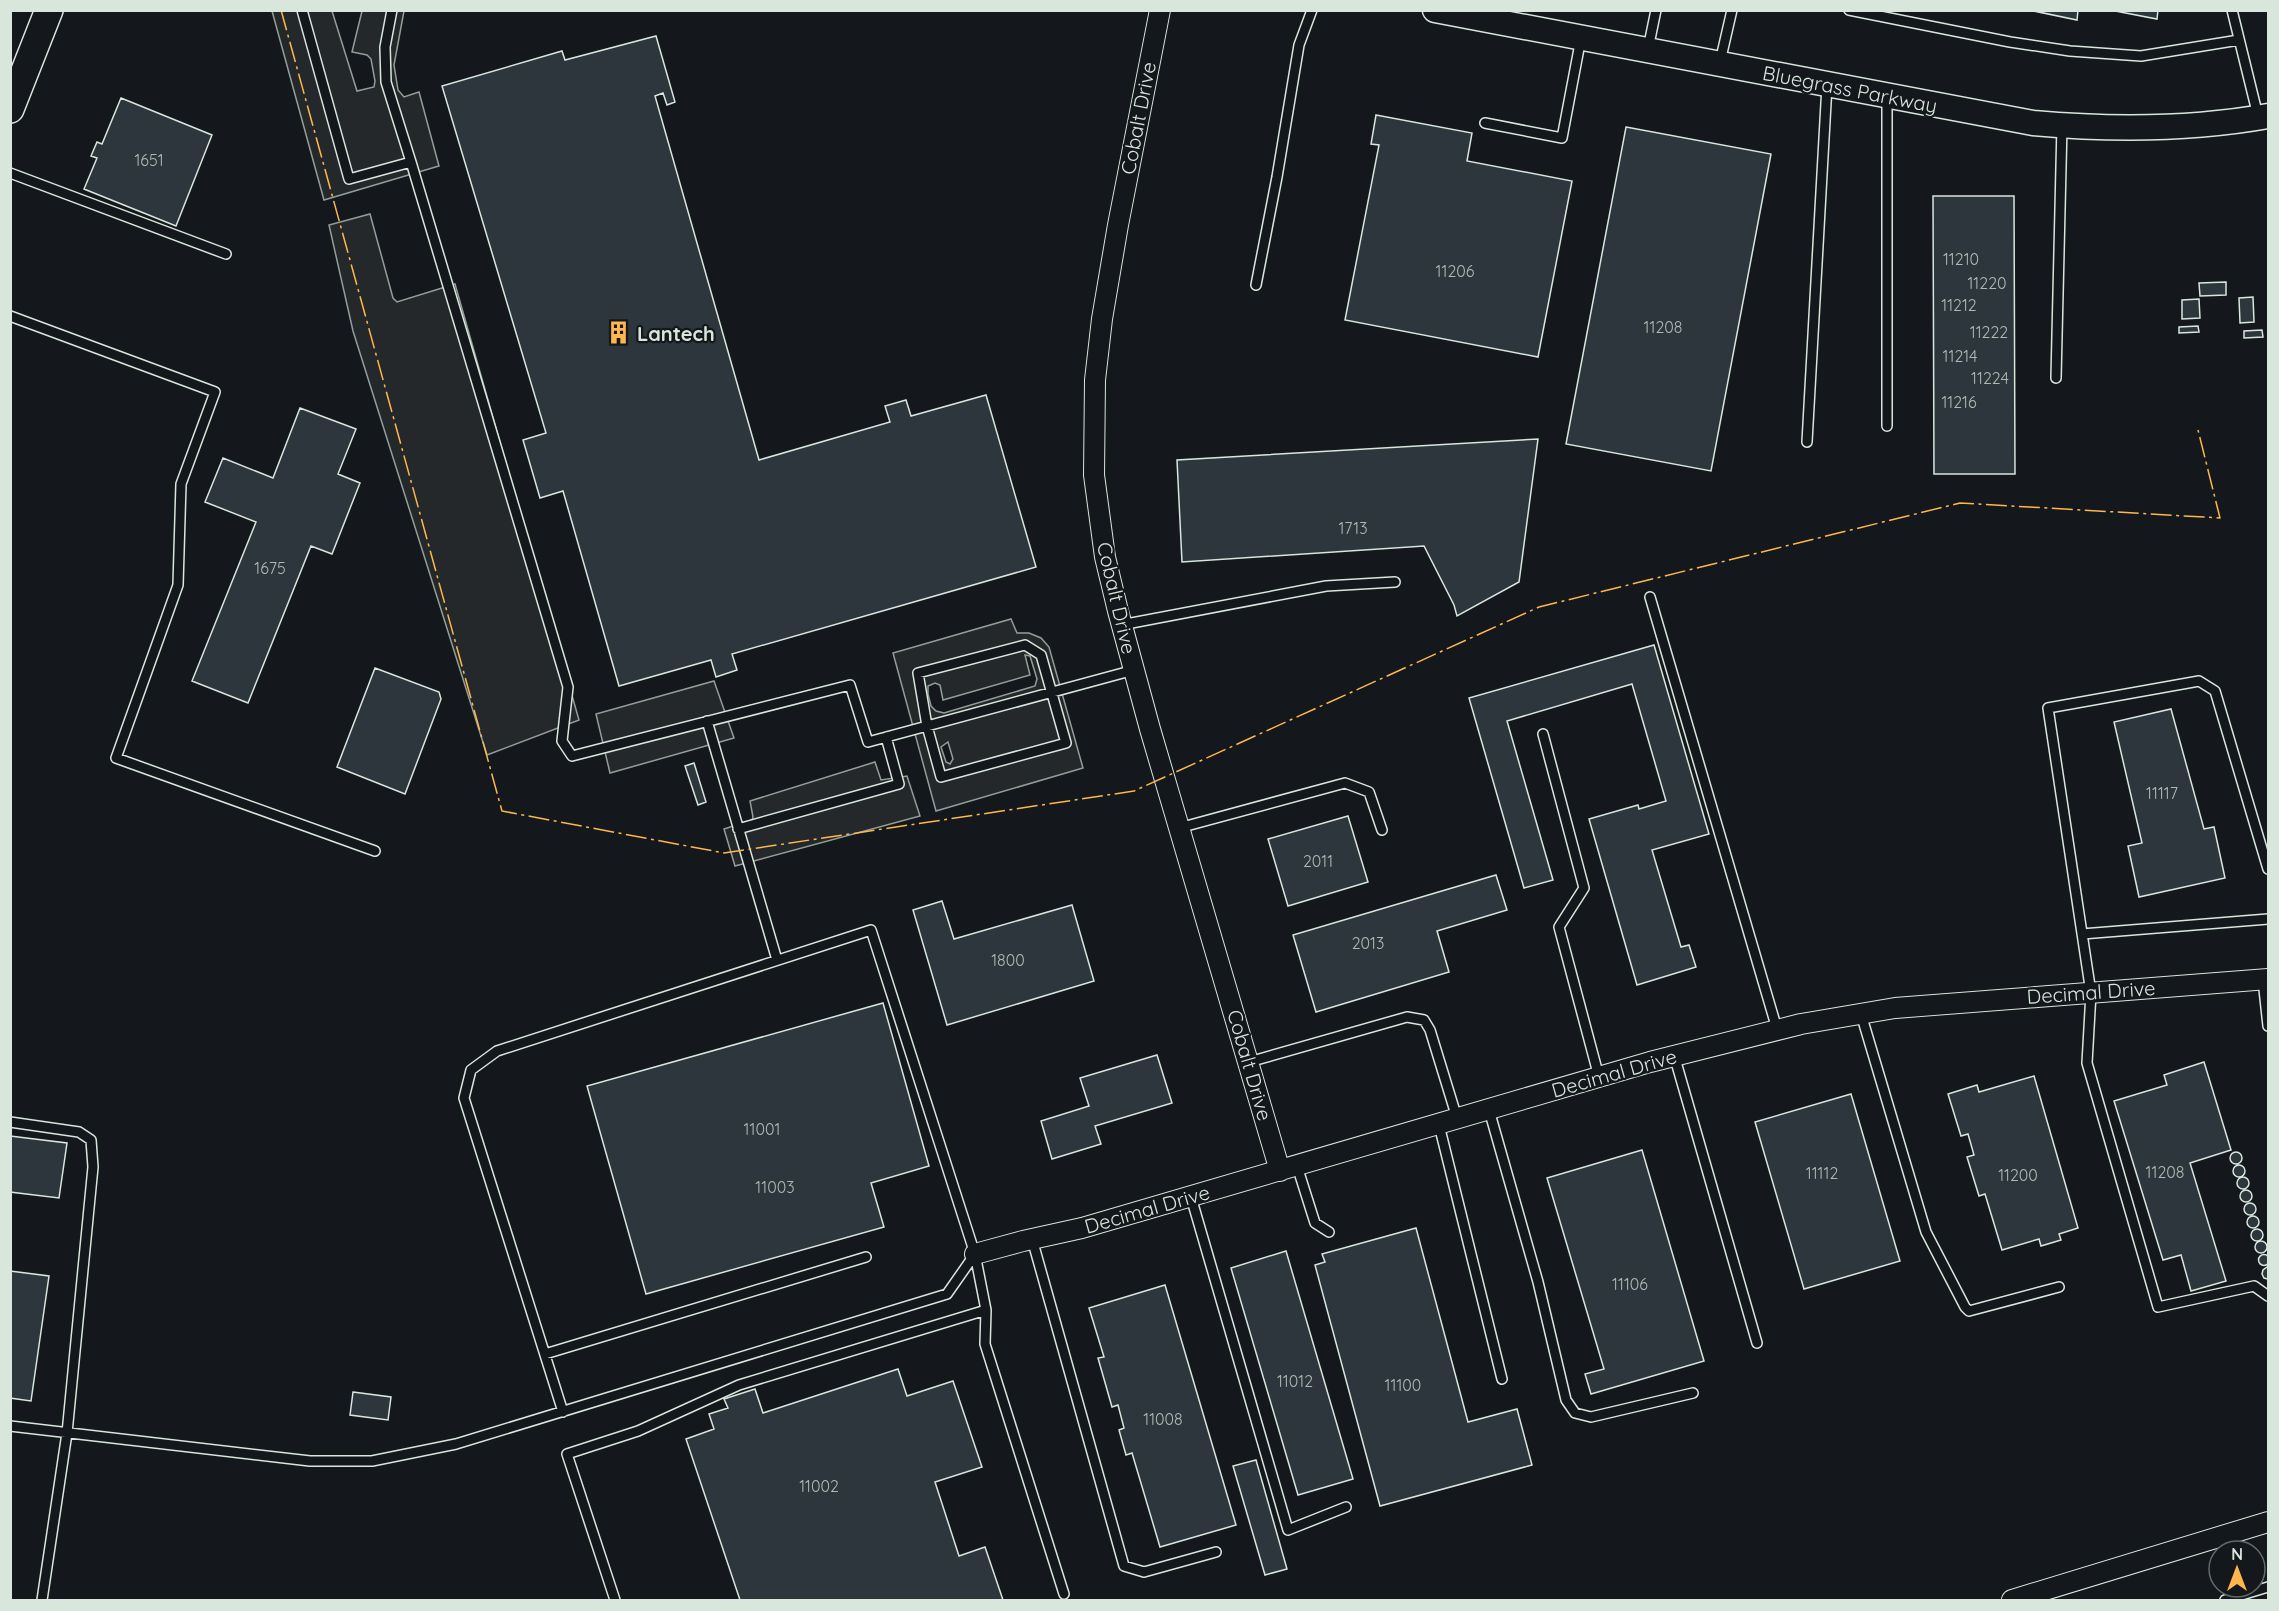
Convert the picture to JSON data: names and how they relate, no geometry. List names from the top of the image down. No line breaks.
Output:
{"streets":{"street":["Bluegrass Parkway","Cobalt Drive","Decimal Drive"]},"crossings":[["Cobalt Drive","Decimal Drive"]],"places":{"building":["Lantech"]},"house_numbers":["1651","11210","11206","11220","11212","11208","11222","11214","11224","11216","1713","1675","11117","2011","2013","1800","11001","11208","11112","11200","11003","11106","11012","11100","11008","11002"],"north":"top"}
